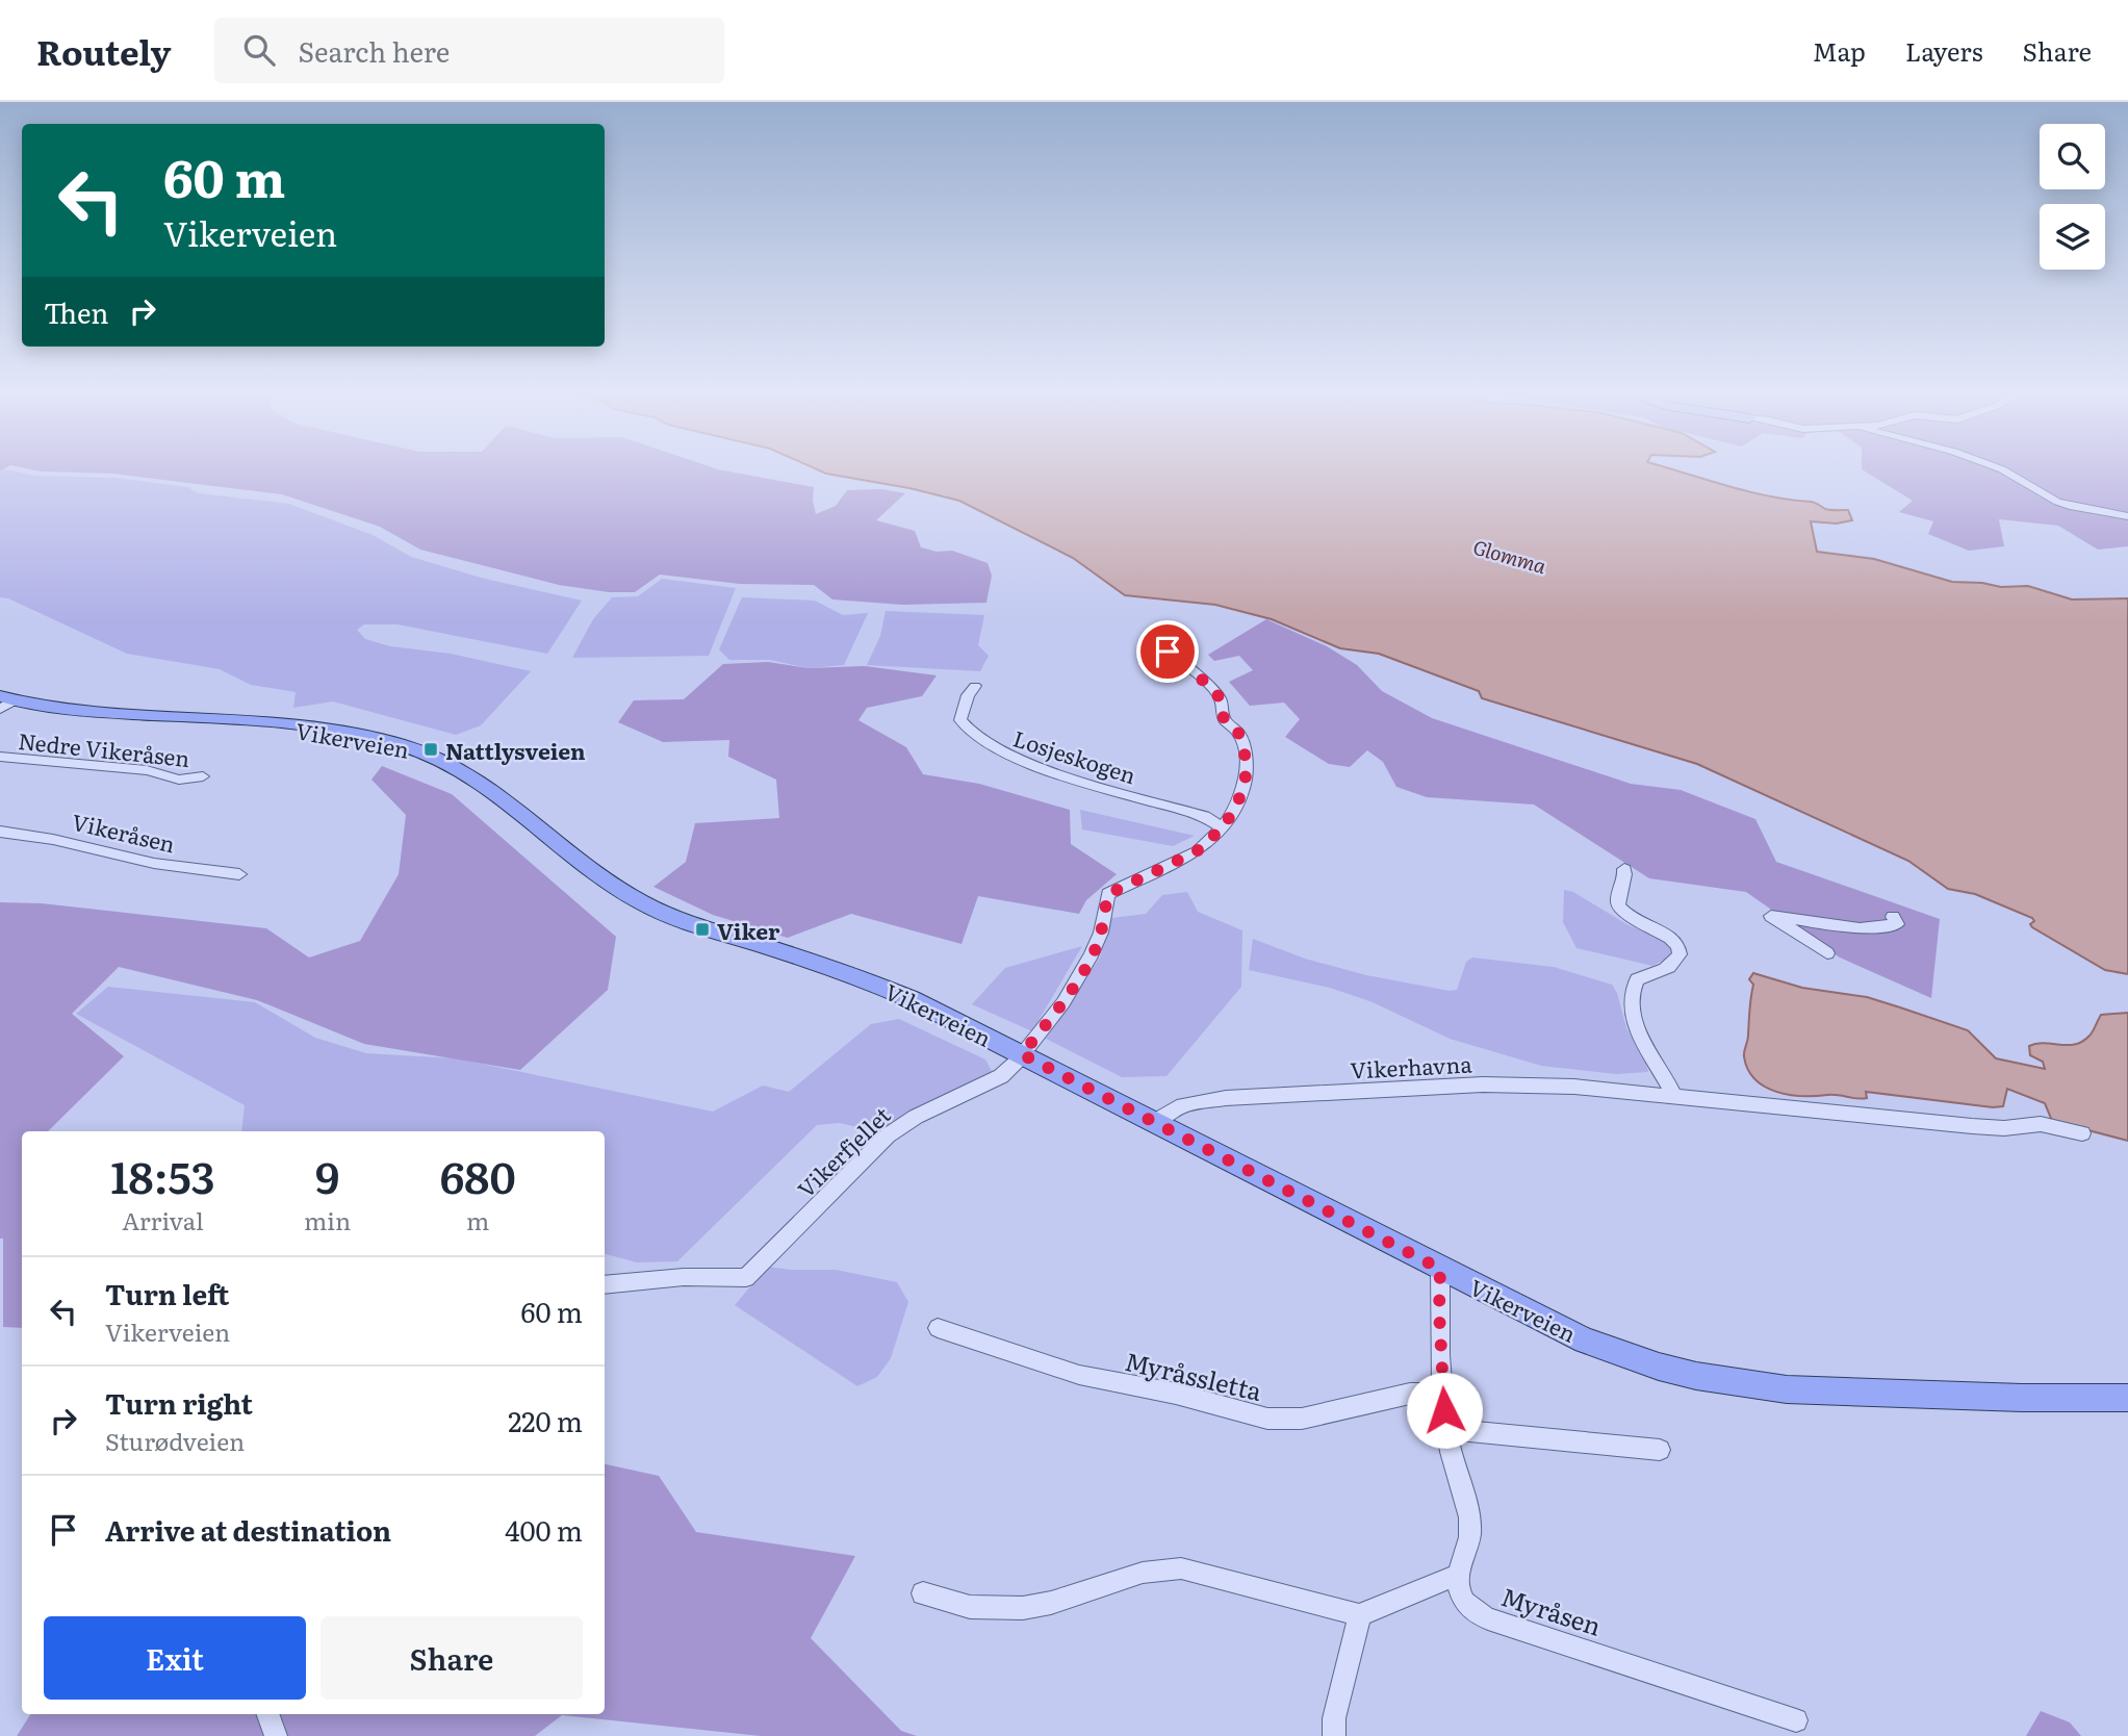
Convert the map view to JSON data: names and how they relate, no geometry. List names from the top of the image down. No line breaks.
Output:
{"streets":{"main road":["Vikerveien"],"street":["Nedre Vikeråsen","Losjeskogen","Vikeråsen","Vikerhavna","Vikerfjellet","Myråssletta","Myråsen"]},"crossings":[["Vikerveien","Vikerhavna"],["Vikerveien","Vikerfjellet"],["Losjeskogen","Vikerfjellet"]],"water":["Glomma"],"places":{"transit":["Nattlysveien","Viker"]},"page":{"header":"Routely","search":"Search here","nav":["Map","Layers","Share"],"turn":["60 m","Vikerveien"],"then":"Then","eta":["18:53","Arrival","9","min","680","m"],"list":[{"name":"Turn left","note":"Vikerveien","value":"60 m"},{"name":"Turn right","note":"Sturødveien","value":"220 m"},{"name":"Arrive at destination","value":"400 m"}],"buttons":["Exit","Share"]}}
